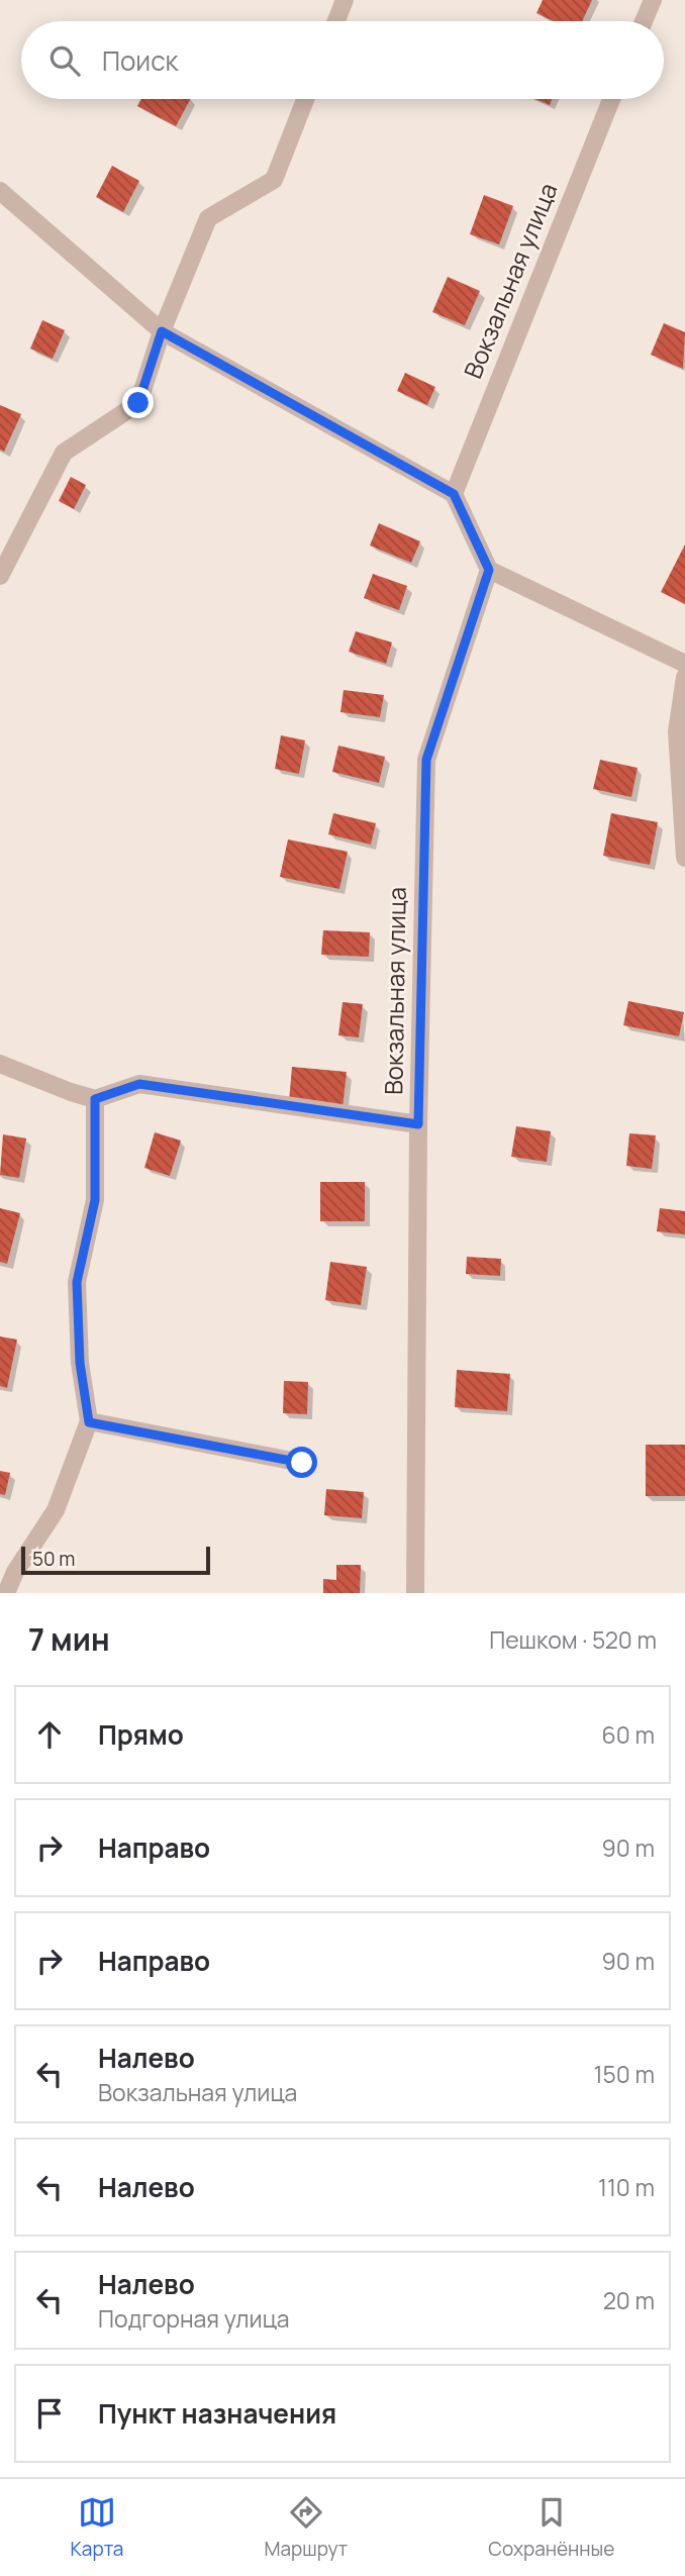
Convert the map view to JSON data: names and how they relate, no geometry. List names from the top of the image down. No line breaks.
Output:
{"streets":{"street":["Вокзальная улица"]},"scale_bar":"50 m","page":{"search":"Поиск","scale":"50 m","heading":["7 мин","Пешком · 520 m"],"list":[["Прямо","60 m"],["Направо","90 m"],["Направо","90 m"],["Налево","Вокзальная улица","150 m"],["Налево","110 m"],["Налево","Подгорная улица","20 m"],"Пункт назначения"],"nav":["Карта","Маршрут","Сохранённые"]}}
